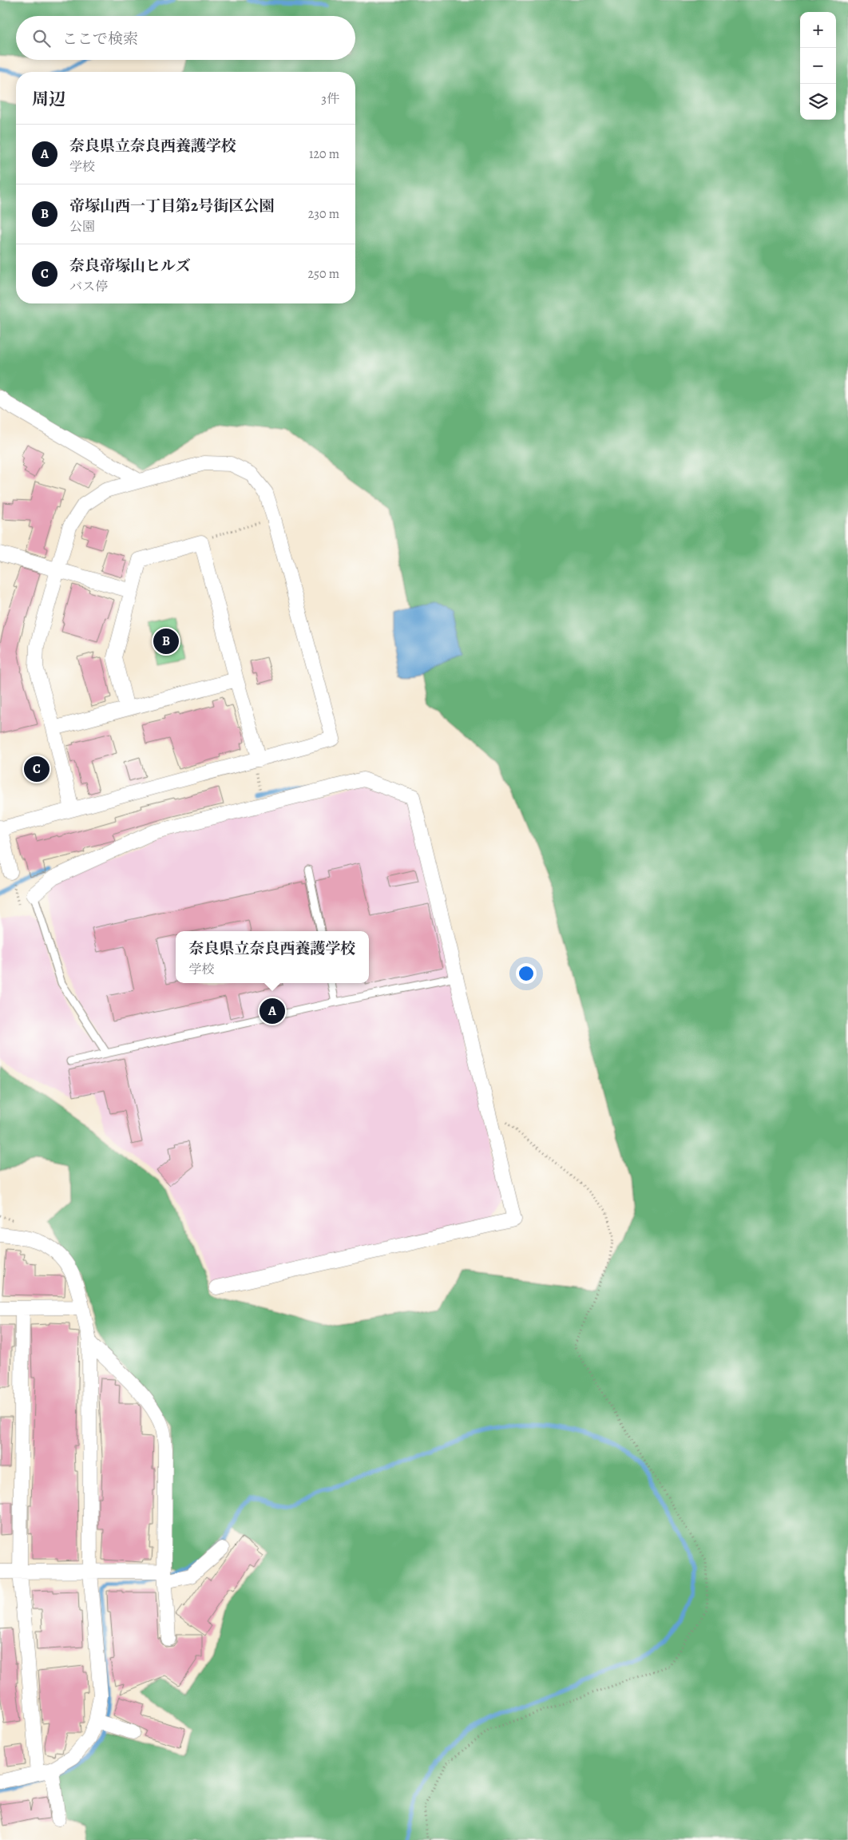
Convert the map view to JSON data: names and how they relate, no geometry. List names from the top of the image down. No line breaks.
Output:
{"page":{"map_buttons":["+","−"],"search":"ここで検索","heading":["周辺","3件"],"list":[{"mark":"A","name":"奈良県立奈良西養護学校","note":"学校","value":"120 m"},{"mark":"B","name":"帝塚山西一丁目第2号街区公園","note":"公園","value":"230 m"},{"mark":"C","name":"奈良帝塚山ヒルズ","note":"バス停","value":"250 m"}],"pins":["B","C","A"],"popup":["奈良県立奈良西養護学校","学校"]}}
